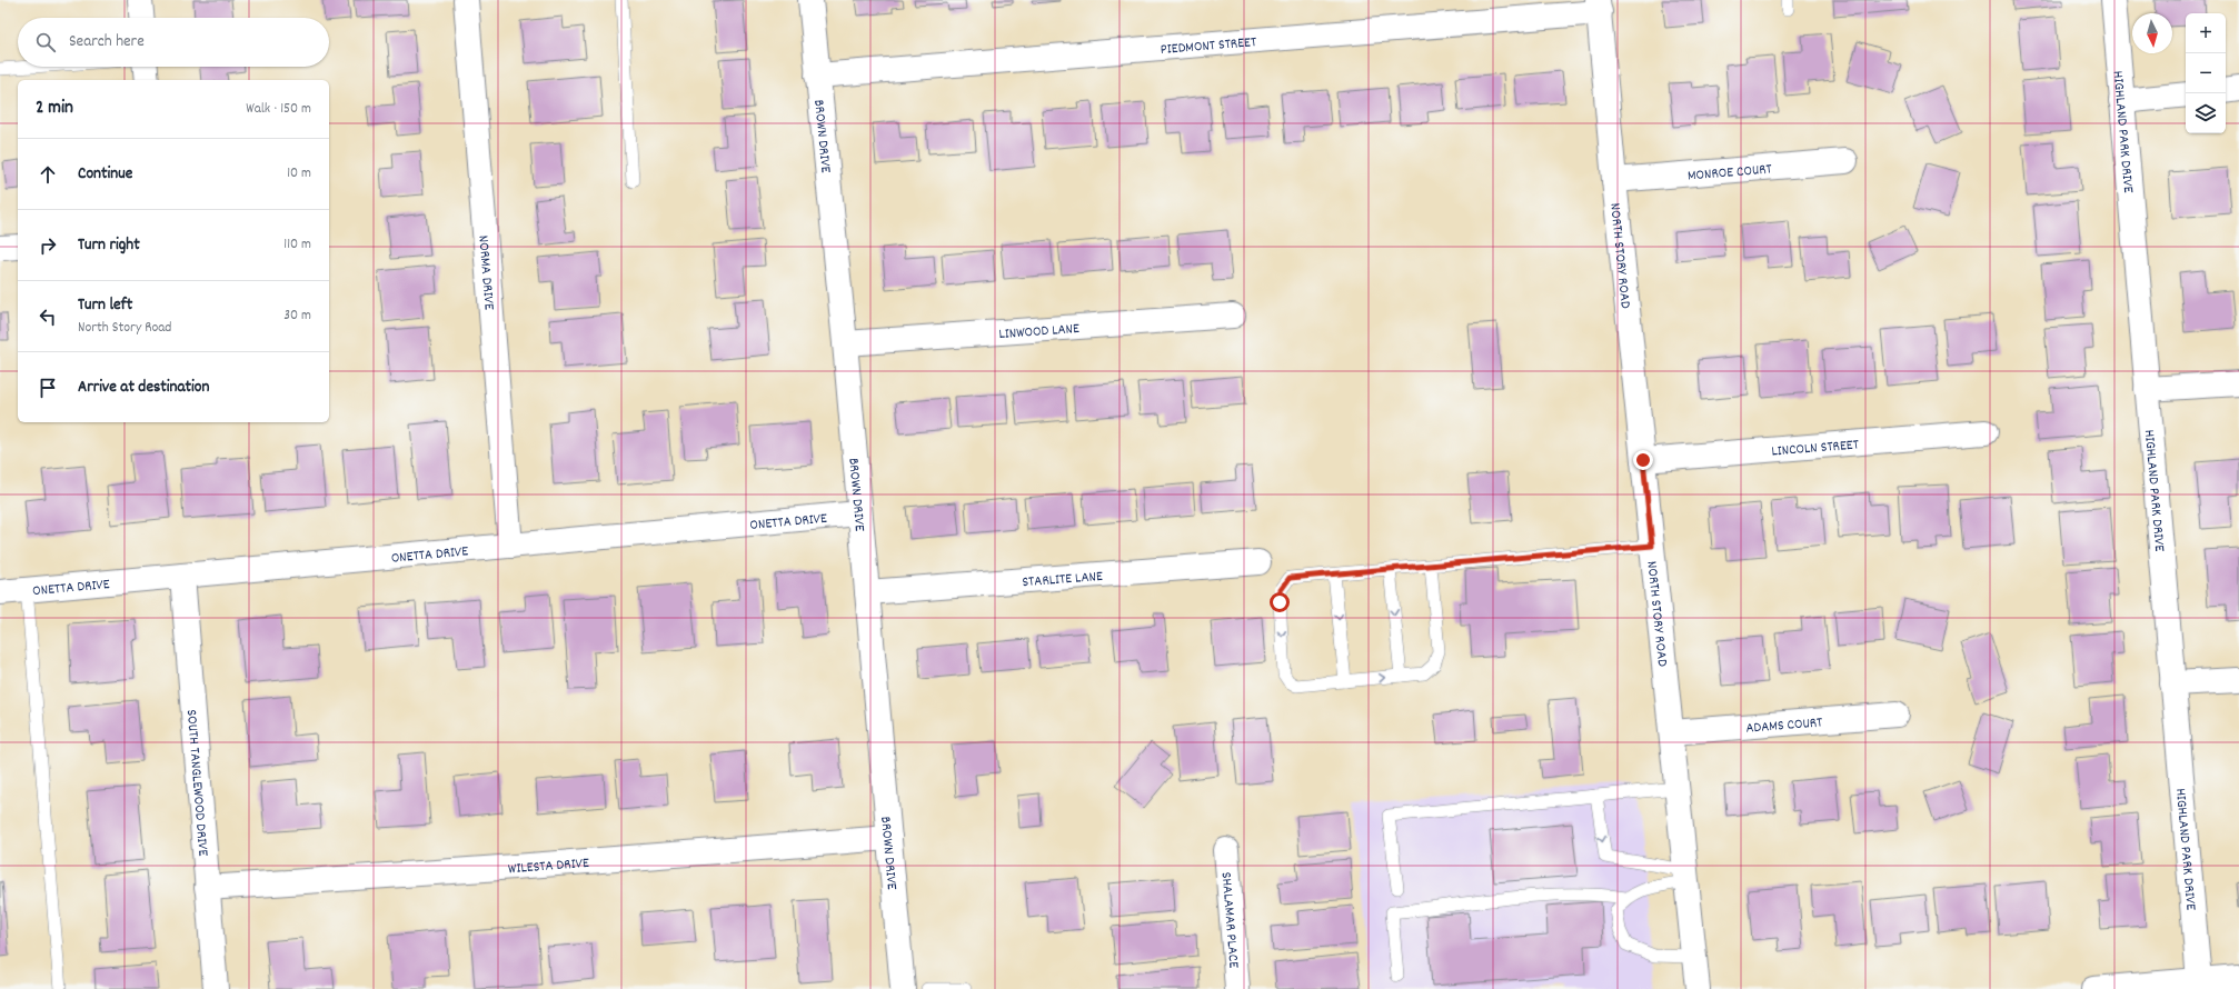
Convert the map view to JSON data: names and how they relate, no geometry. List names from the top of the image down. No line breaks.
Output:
{"streets":{"street":["PIEDMONT STREET","HIGHLAND PARK DRIVE","BROWN DRIVE","MONROE COURT","NORTH STORY ROAD","NORMA DRIVE","LINWOOD LANE","LINCOLN STREET","ONETTA DRIVE","STARLITE LANE","ADAMS COURT","SOUTH TANGLEWOOD DRIVE","WILESTA DRIVE","SHALAMAR PLACE"]},"crossings":[["PIEDMONT STREET","BROWN DRIVE"],["PIEDMONT STREET","NORTH STORY ROAD"],["BROWN DRIVE","LINWOOD LANE"],["BROWN DRIVE","ONETTA DRIVE"],["BROWN DRIVE","STARLITE LANE"],["BROWN DRIVE","WILESTA DRIVE"],["MONROE COURT","NORTH STORY ROAD"],["NORTH STORY ROAD","LINCOLN STREET"],["NORTH STORY ROAD","ADAMS COURT"],["NORMA DRIVE","ONETTA DRIVE"],["ONETTA DRIVE","SOUTH TANGLEWOOD DRIVE"],["SOUTH TANGLEWOOD DRIVE","WILESTA DRIVE"]],"north":"bottom","page":{"map_buttons":["+","−"],"search":"Search here","heading":["2 min","Walk · 150 m"],"list":[["Continue","10 m"],["Turn right","110 m"],["Turn left","North Story Road","30 m"],"Arrive at destination"]}}
